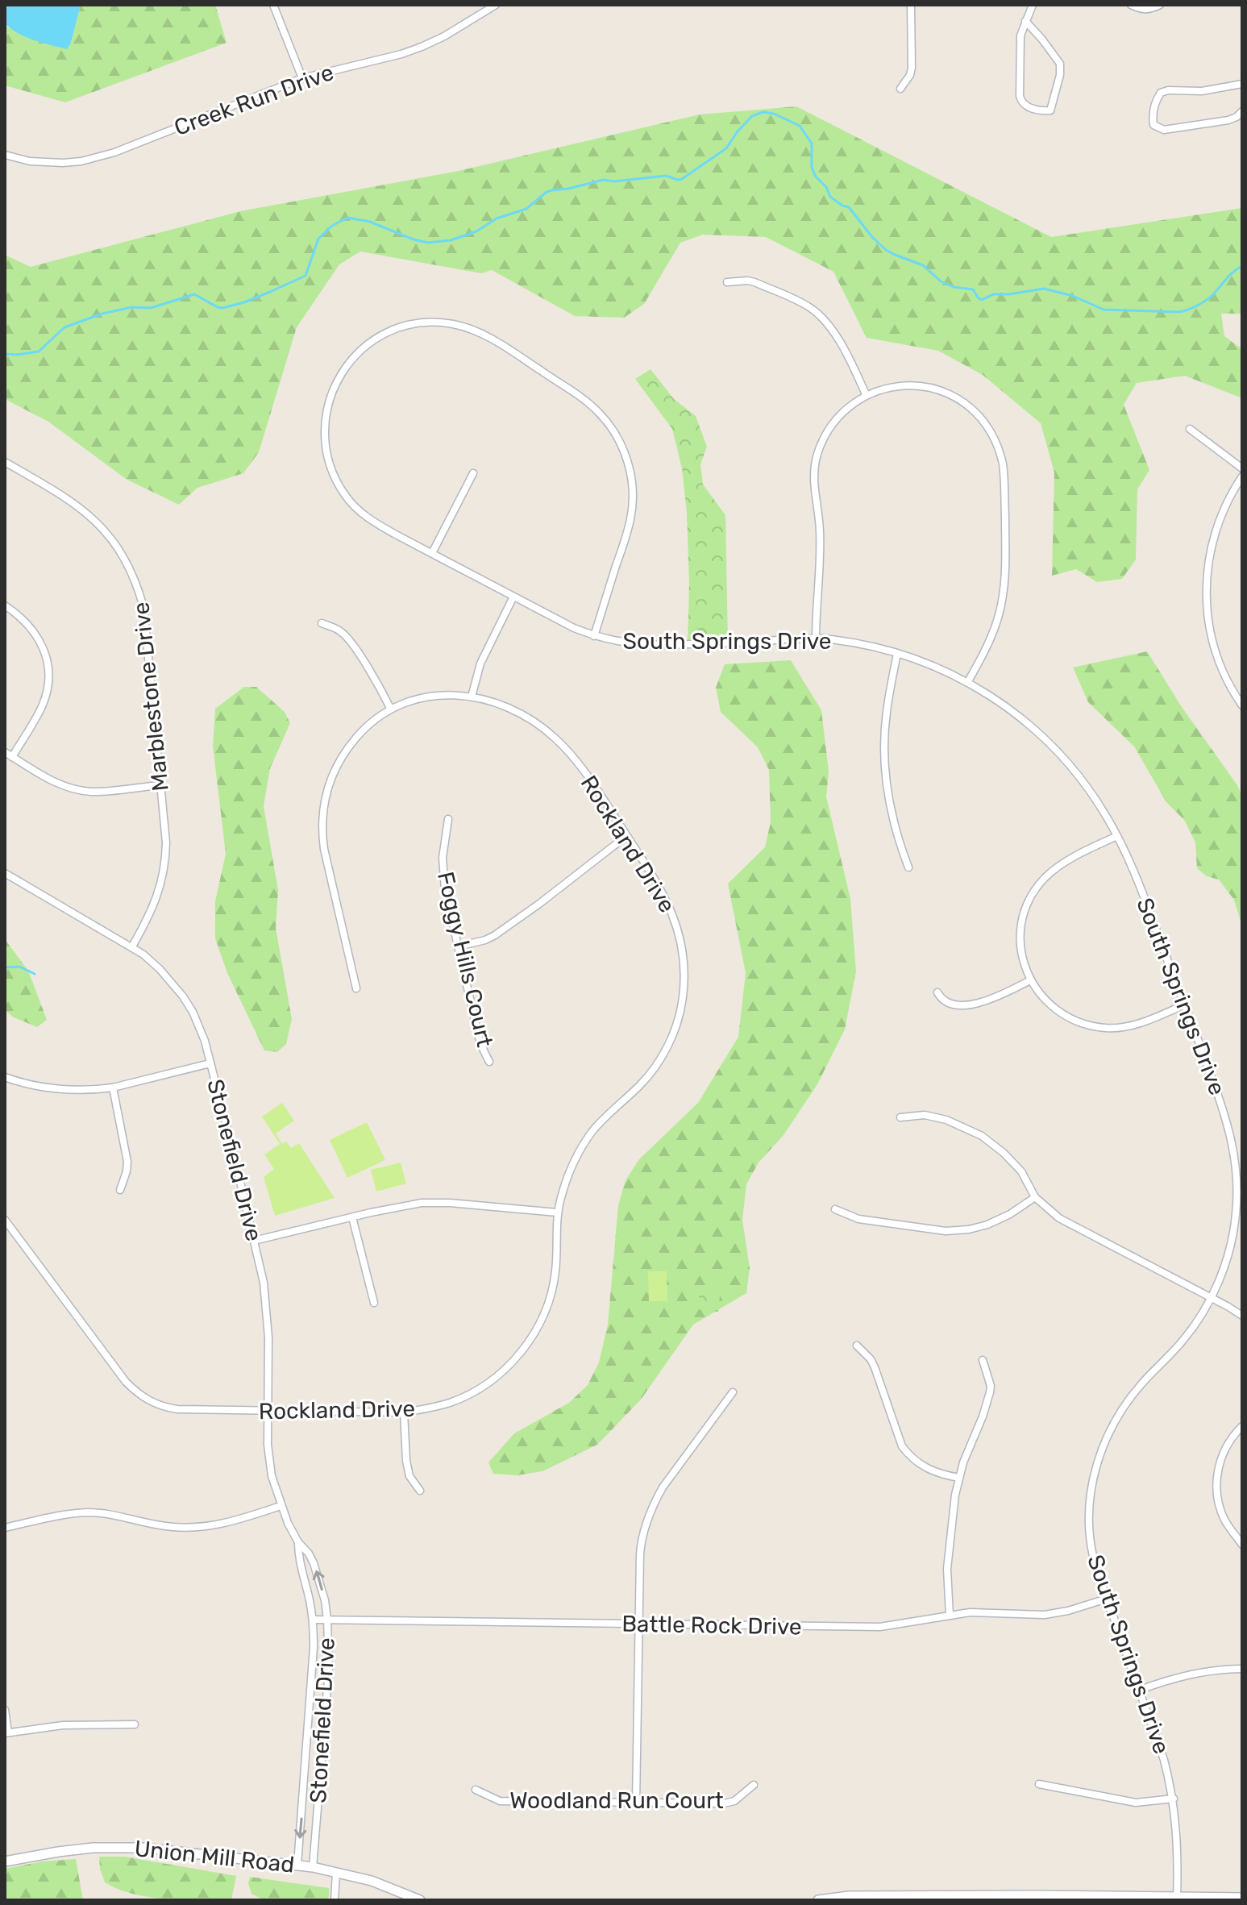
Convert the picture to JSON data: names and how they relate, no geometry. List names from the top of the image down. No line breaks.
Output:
{"streets":{"street":["Creek Run Drive","South Springs Drive","Marblestone Drive","Rockland Drive","Foggy Hills Court","Stonefield Drive","Battle Rock Drive","Woodland Run Court","Union Mill Road"]},"crossings":[["South Springs Drive","Battle Rock Drive"],["Marblestone Drive","Stonefield Drive"],["Rockland Drive","Stonefield Drive"],["Stonefield Drive","Battle Rock Drive"],["Stonefield Drive","Union Mill Road"]]}
